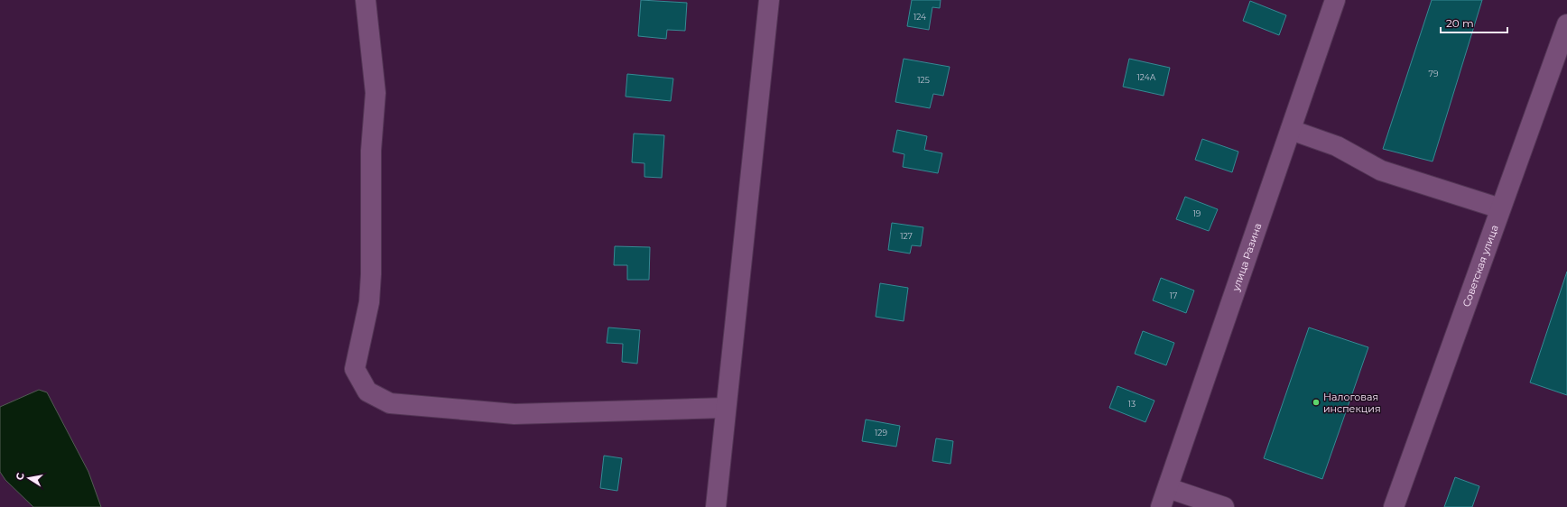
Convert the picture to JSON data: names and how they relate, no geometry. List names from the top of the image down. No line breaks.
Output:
{"streets":{"street":["улица Разина","Советская улица"]},"places":["Налоговая инспекция"],"house_numbers":["124","79","124А","125","19","127","17","13","129"],"scale_bar":"20 m","north":"left"}
